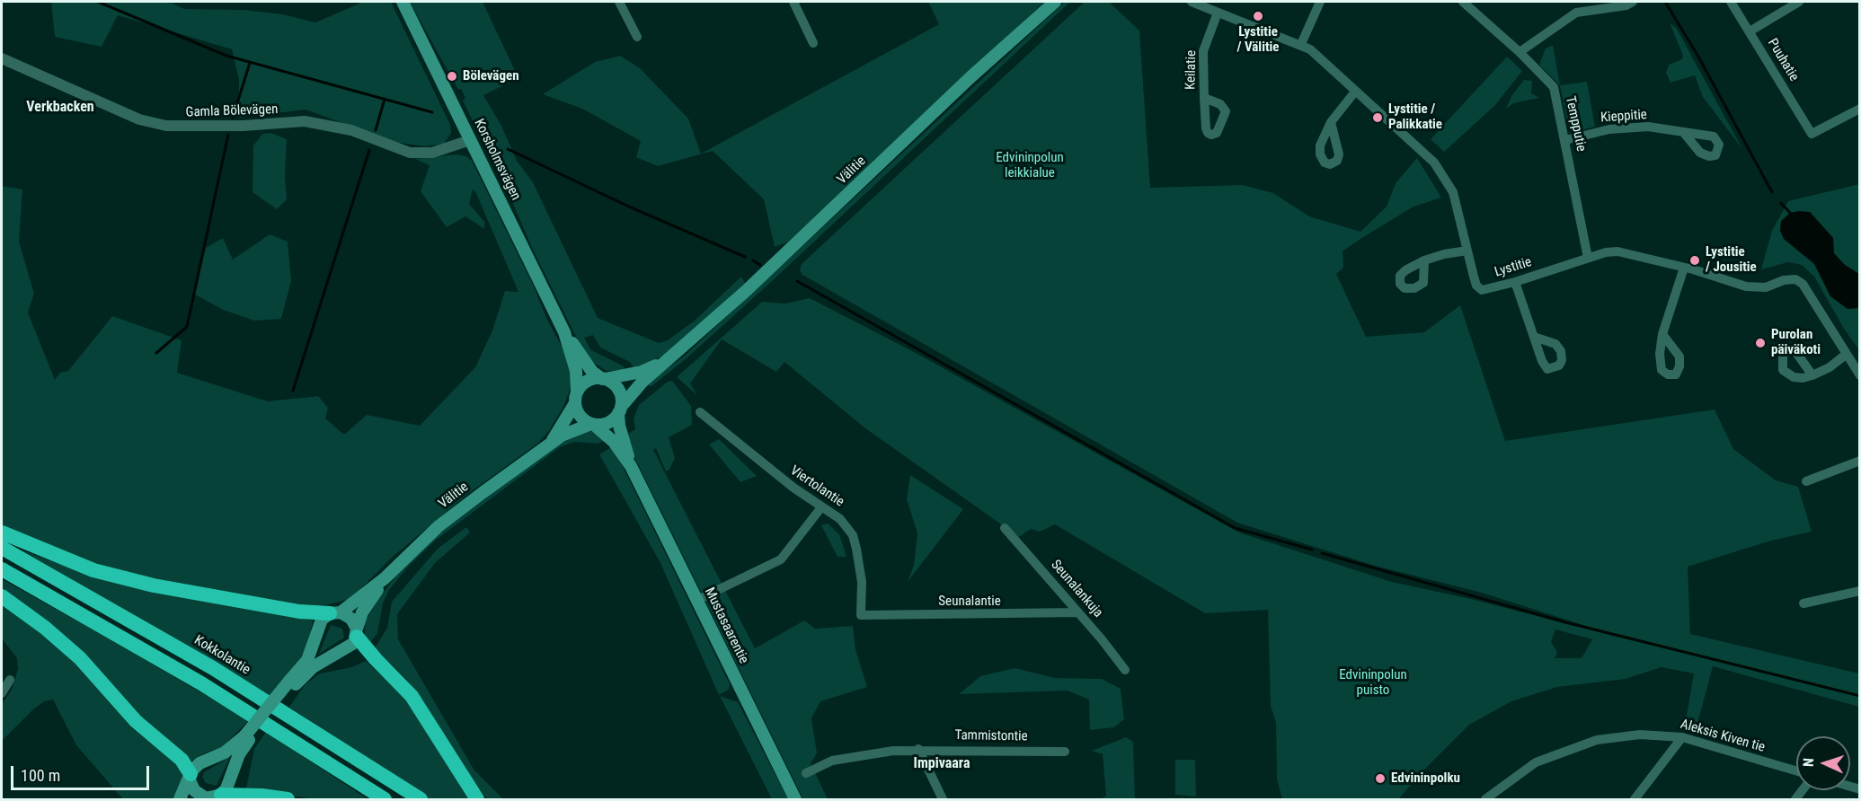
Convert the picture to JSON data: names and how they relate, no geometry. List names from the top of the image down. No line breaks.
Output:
{"streets":{"highway":["Kokkolantie"],"main road":["Korsholmsvägen","Välitie","Mustasaarentie"],"street":["Puuhatie","Keilatie","Gamla Bölevägen","Kieppitie","Tempputie","Lystitie","Viertolantie","Seunalankuja","Seunalantie","Tammistontie","Aleksis Kiven tie"]},"crossings":[["Keilatie","Lystitie"],["Gamla Bölevägen","Korsholmsvägen"],["Kieppitie","Tempputie"],["Tempputie","Lystitie"],["Korsholmsvägen","Välitie"],["Korsholmsvägen","Mustasaarentie"],["Välitie","Mustasaarentie"],["Viertolantie","Seunalantie"],["Seunalankuja","Seunalantie"]],"districts":["Verkbacken","Impivaara"],"parks":["Edvininpolun leikkialue","Edvininpolun puisto"],"places":["Lystitie / Välitie","Bölevägen","Lystitie / Palikkatie","Lystitie / Jousitie","Purolan päiväkoti","Edvininpolku"],"scale_bar":"100 m","north":"left"}
